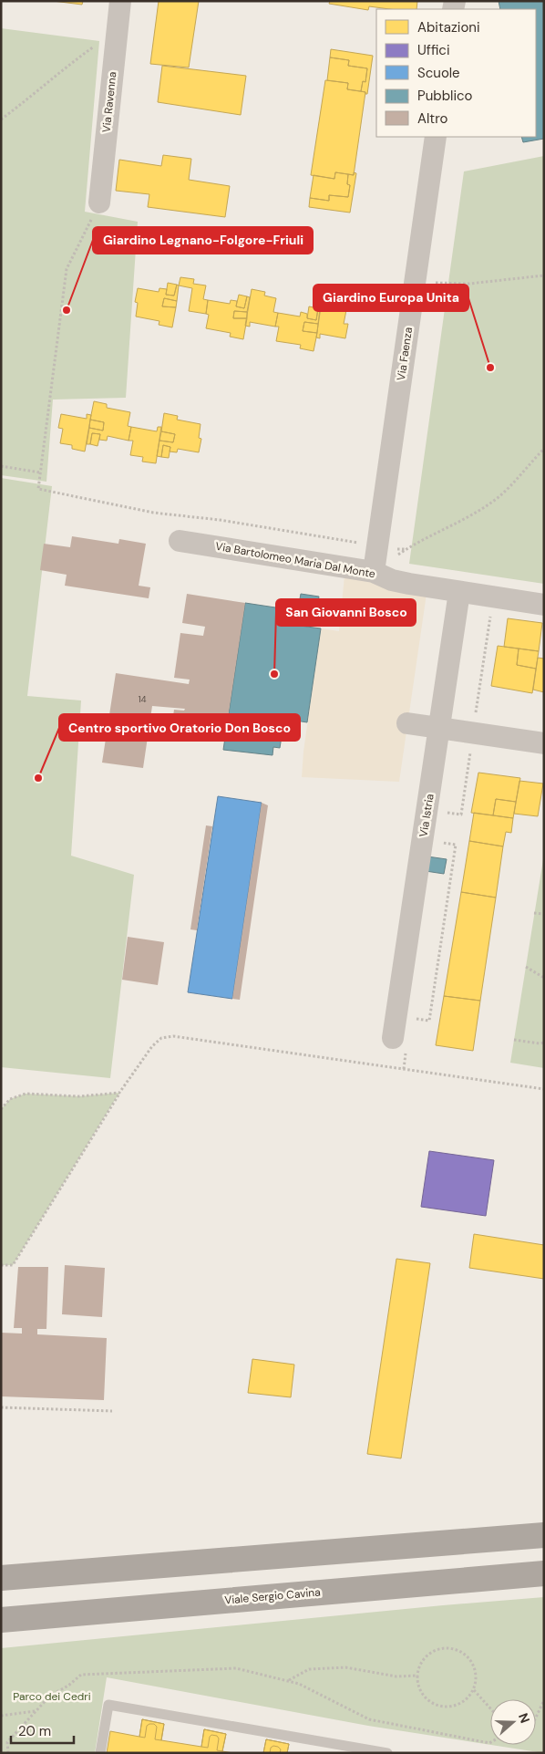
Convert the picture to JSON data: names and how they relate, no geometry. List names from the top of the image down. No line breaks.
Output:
{"streets":{"main road":["Viale Sergio Cavina"],"street":["Via Ravenna","Via Faenza","Via Bartolomeo Maria Dal Monte","Via Istria"]},"crossings":[["Via Faenza","Via Bartolomeo Maria Dal Monte"],["Via Bartolomeo Maria Dal Monte","Via Istria"]],"parks":["Parco dei Cedri"],"places":["Giardino Legnano-Folgore-Friuli","Giardino Europa Unita","San Giovanni Bosco","Centro sportivo Oratorio Don Bosco"],"house_numbers":["14"],"legend":["Abitazioni","Uffici","Scuole","Pubblico","Altro"],"scale_bar":"20 m","north":"right"}
